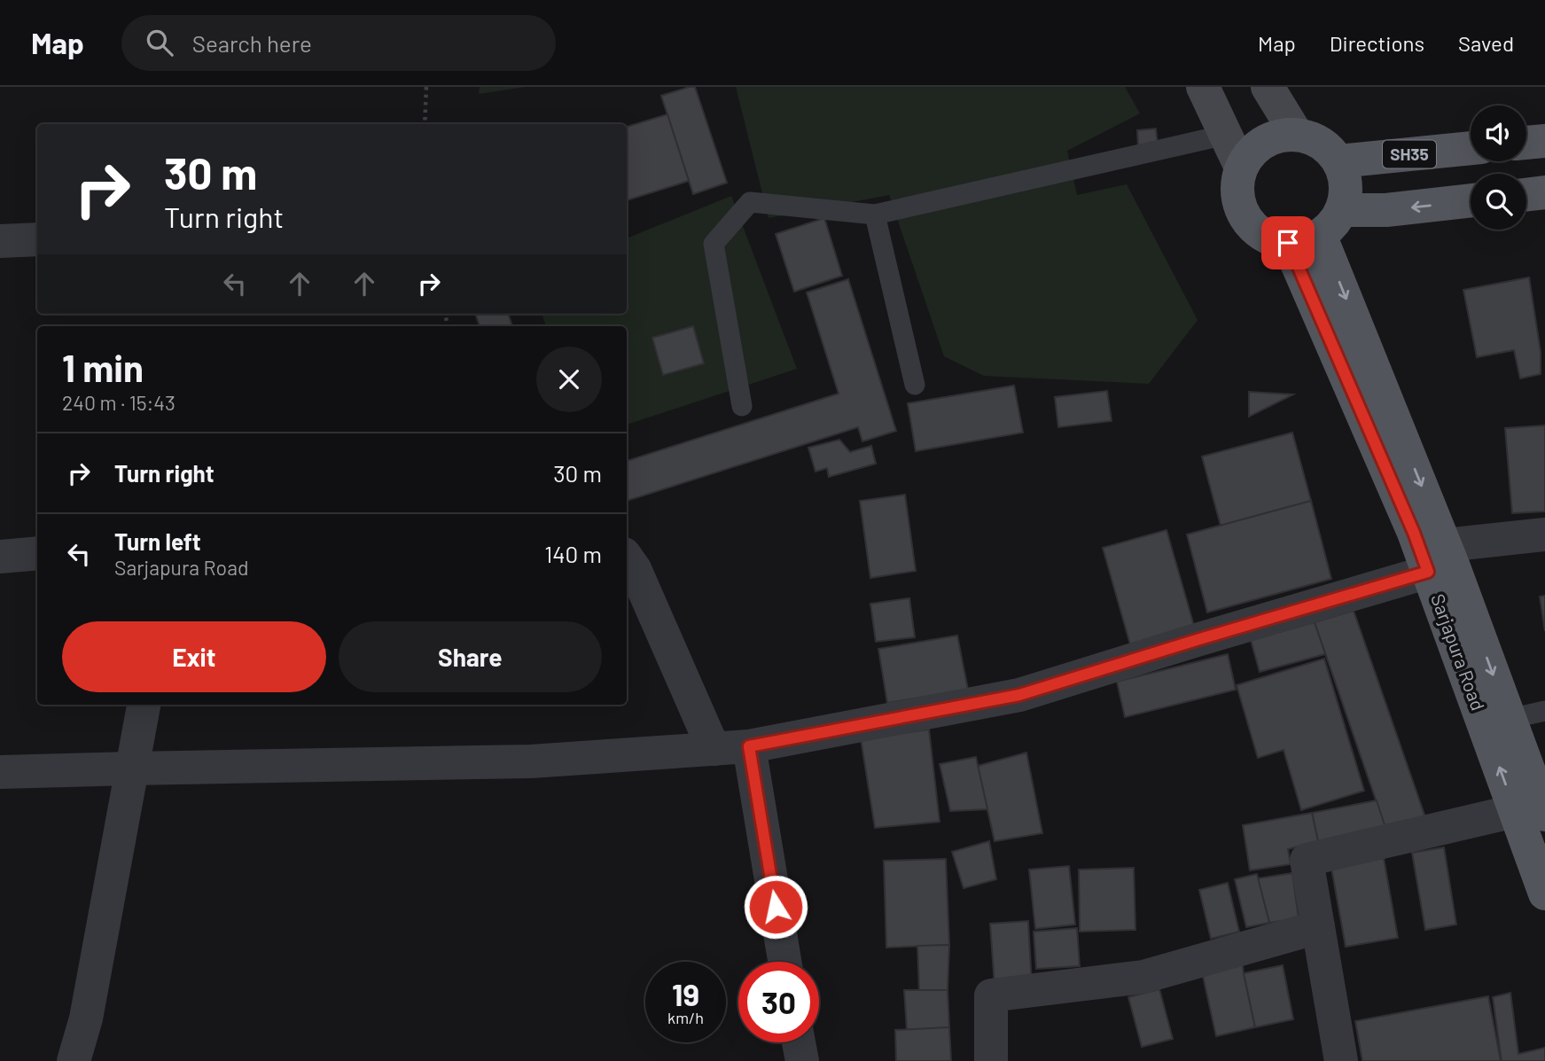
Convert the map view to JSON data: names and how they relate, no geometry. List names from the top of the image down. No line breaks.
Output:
{"streets":{"main road":["SH35","Sarjapura Road"]},"crossings":[["SH35","Sarjapura Road"]],"page":{"header":"Map","search":"Search here","nav":["Map","Directions","Saved"],"turn":["30 m","Turn right"],"heading":["1 min","240 m · 15:43"],"list":[{"name":"Turn right","value":"30 m"},{"name":"Turn left","note":"Sarjapura Road","value":"140 m"}],"buttons":["Exit","Share"],"speed":"19 km/h","limit":"30"}}
